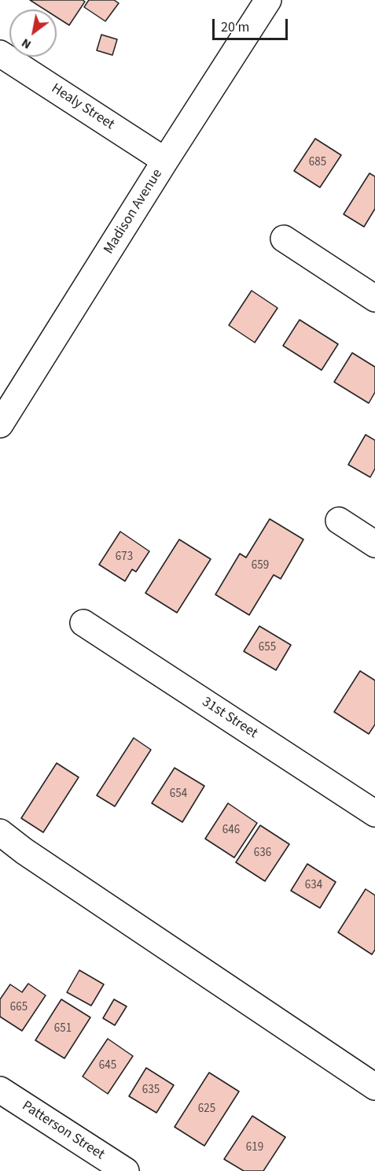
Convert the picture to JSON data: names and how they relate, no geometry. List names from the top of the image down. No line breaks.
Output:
{"streets":{"street":["Healy Street","Madison Avenue","31st Street","Patterson Street"]},"crossings":[["Healy Street","Madison Avenue"]],"house_numbers":["685","673","659","655","654","646","636","634","665","651","645","635","625","619"],"scale_bar":"20 m","north":"bottom left"}
